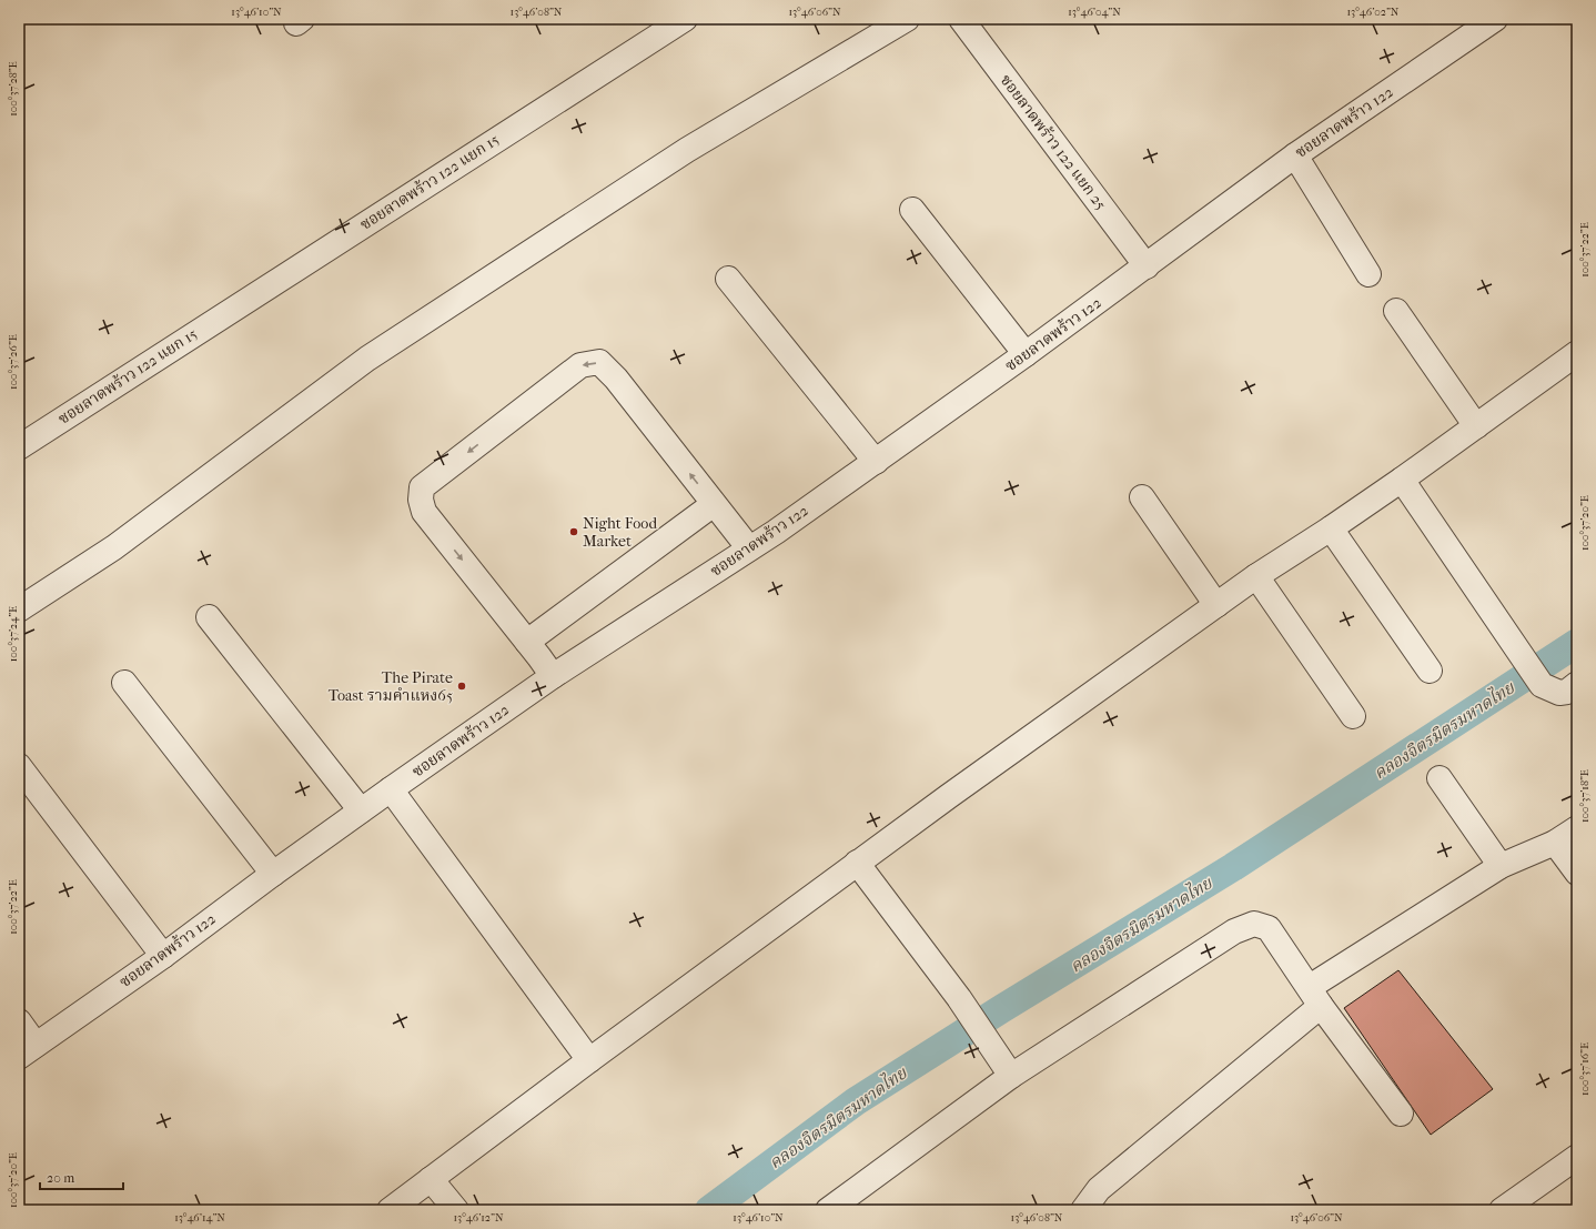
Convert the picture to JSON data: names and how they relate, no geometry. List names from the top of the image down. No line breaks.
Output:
{"streets":{"street":["ซอยลาดพร้าว 122","ซอยลาดพร้าว 122 แยก 25","ซอยลาดพร้าว 122 แยก 15"]},"crossings":[["ซอยลาดพร้าว 122","ซอยลาดพร้าว 122 แยก 25"]],"water":["คลองจิตรมิตรมหาดไทย"],"places":["Night Food Market","The Pirate Toast รามคำแหง65"],"scale_bar":"20 m","coordinates":["13°46'10\"N","13°46'08\"N","13°46'06\"N","13°46'04\"N","13°46'02\"N","100°37'28\"E","100°37'22\"E","100°37'26\"E","100°37'20\"E","100°37'24\"E","100°37'18\"E","100°37'16\"E","13°46'14\"N","13°46'12\"N"]}
